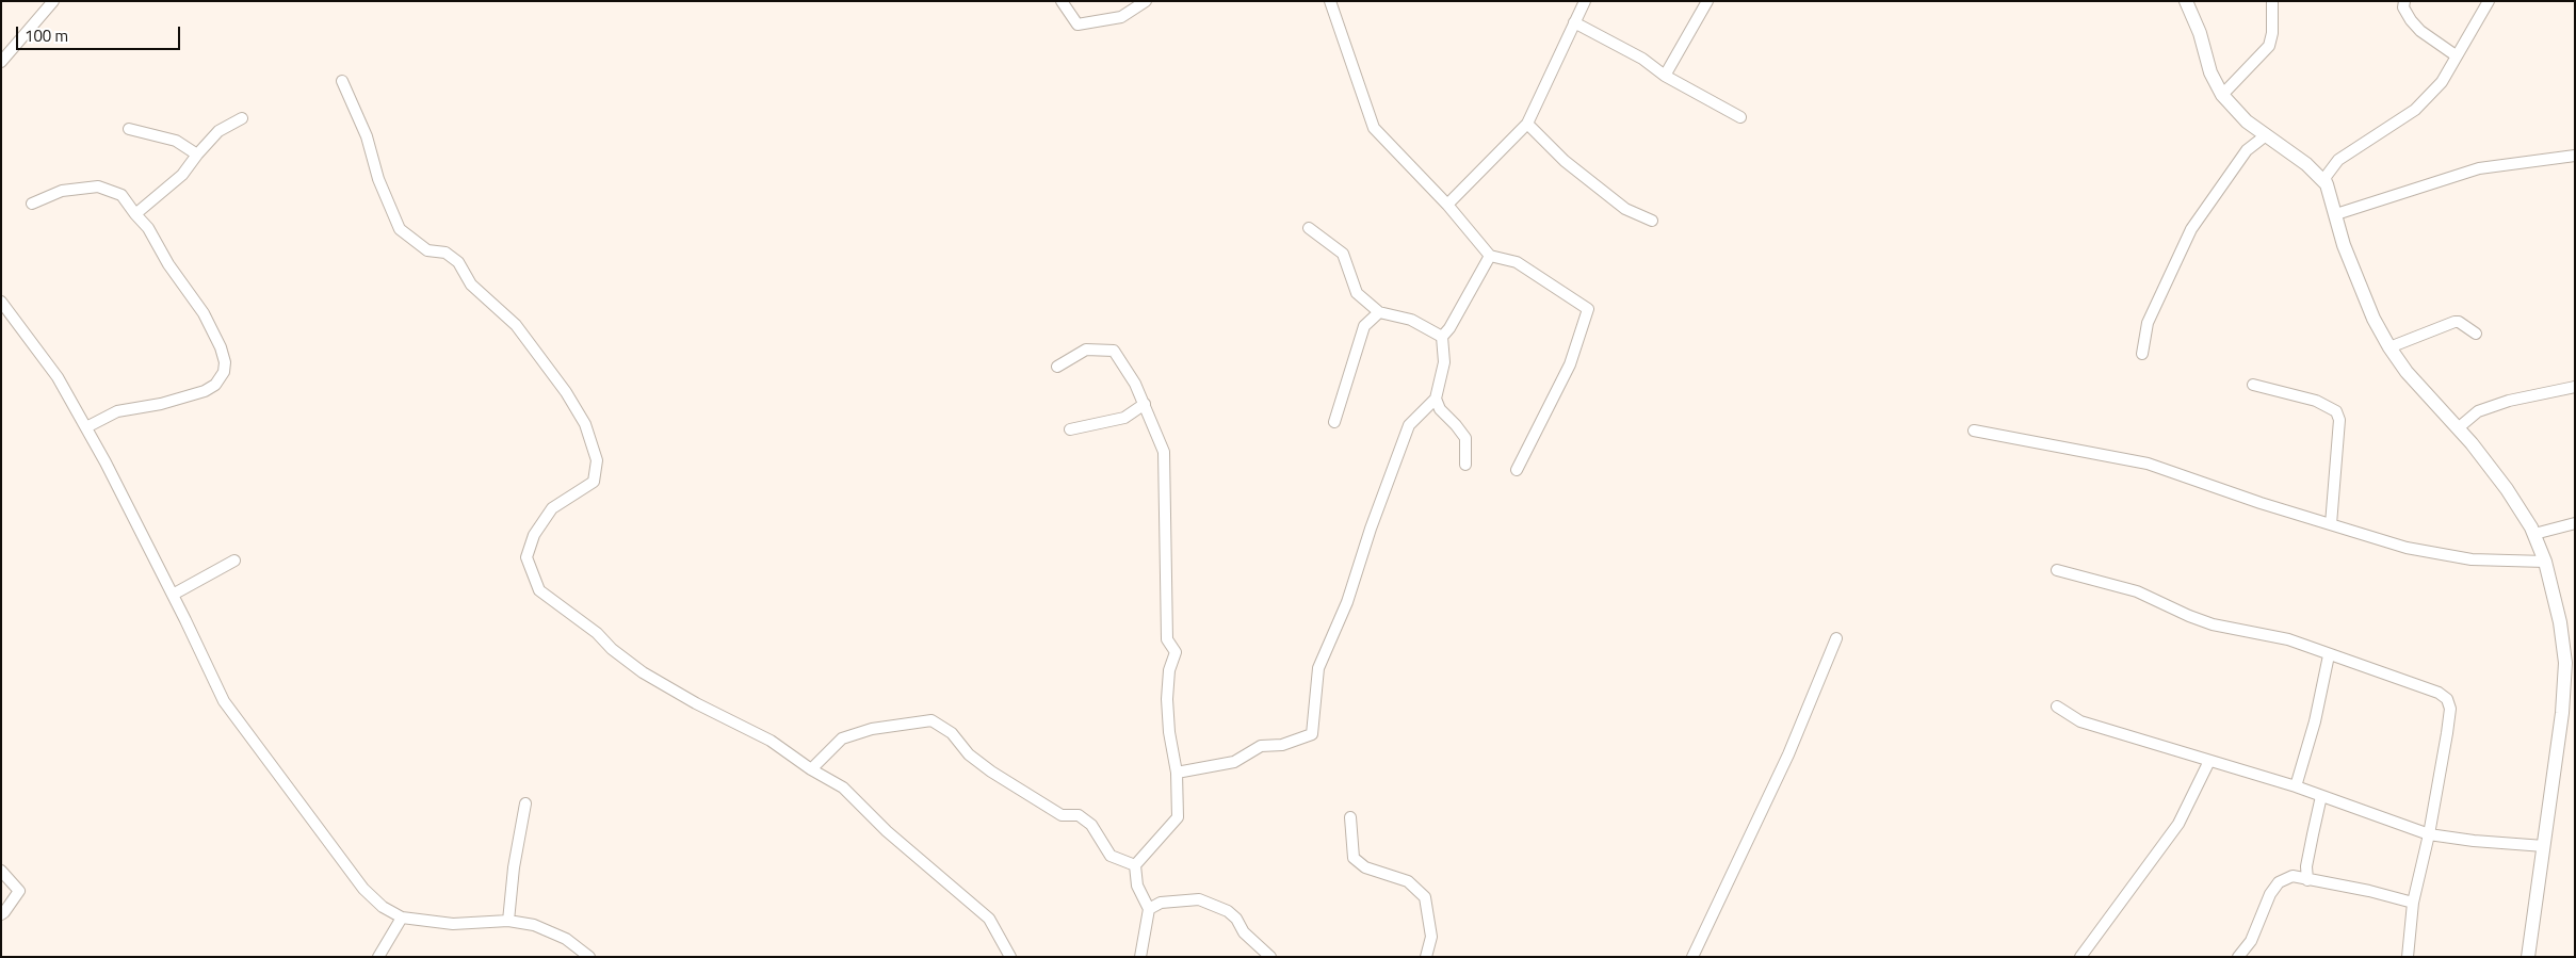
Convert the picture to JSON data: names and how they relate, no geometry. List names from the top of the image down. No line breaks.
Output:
{"scale_bar":"100 m"}
